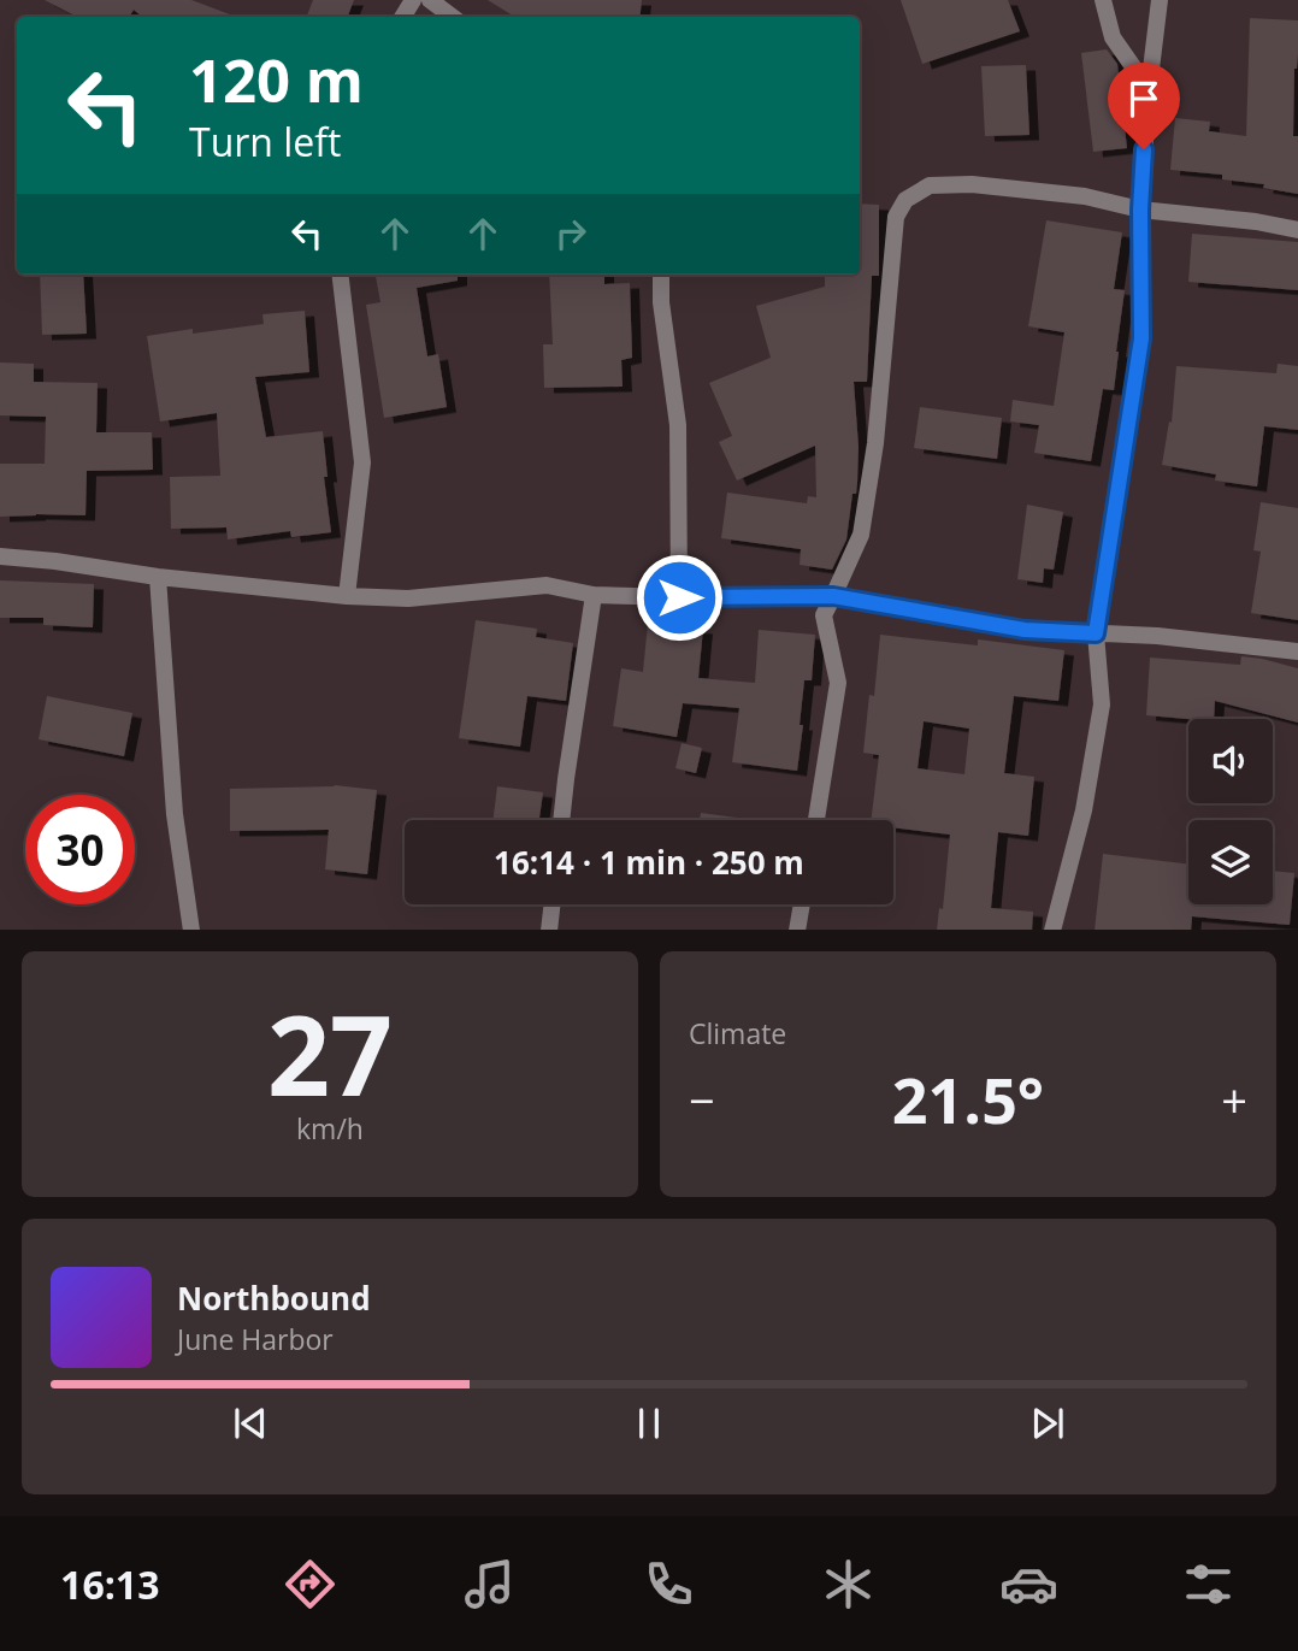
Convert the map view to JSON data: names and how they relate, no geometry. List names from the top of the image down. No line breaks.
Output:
{"page":{"turn":["120 m","Turn left"],"limit":"30","trip":"16:14 · 1 min · 250 m","tile":[["27","km/h"],"Climate"],"heat":["−","21.5°","+"],"song":["Northbound","June Harbor"],"tabs":"16:13"}}
